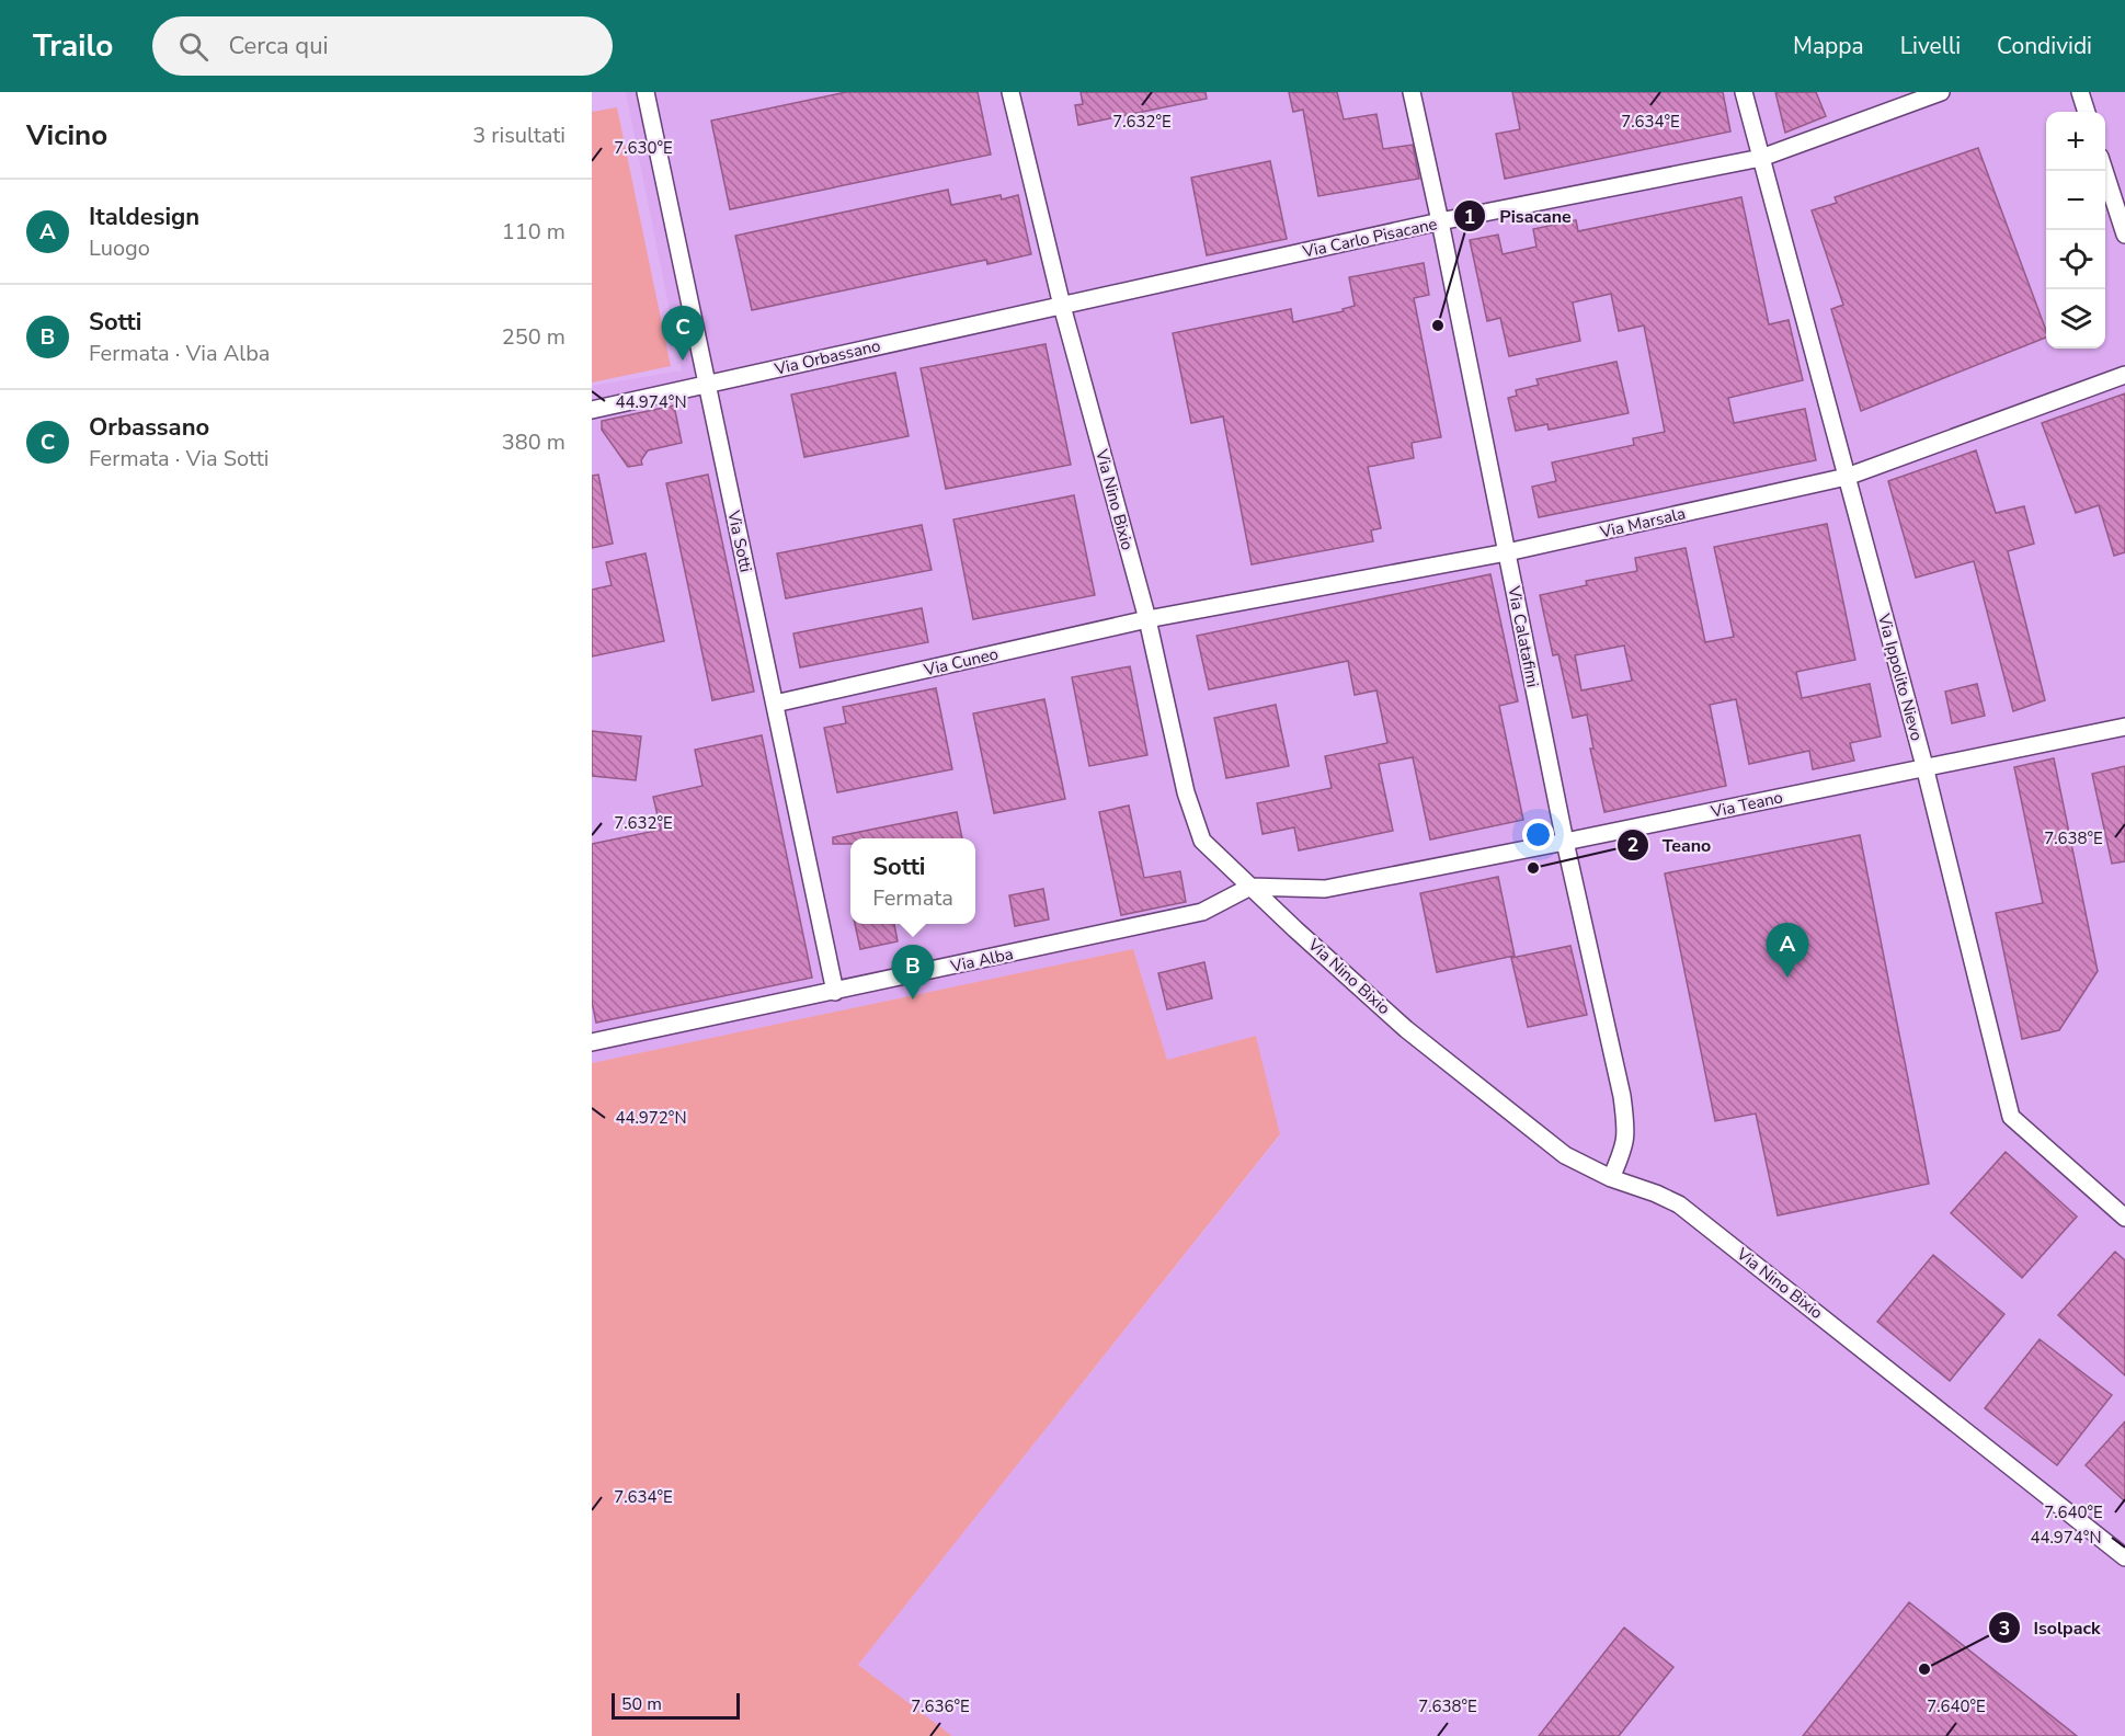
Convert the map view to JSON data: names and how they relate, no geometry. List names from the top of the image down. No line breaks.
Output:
{"streets":{"street":["Via Carlo Pisacane","Via Orbassano","Via Nino Bixio","Via Marsala","Via Sotti","Via Calatafimi","Via Cuneo","Via Ippolito Nievo","Via Teano","Via Alba"]},"crossings":[["Via Carlo Pisacane","Via Orbassano"],["Via Carlo Pisacane","Via Nino Bixio"],["Via Carlo Pisacane","Via Calatafimi"],["Via Carlo Pisacane","Via Ippolito Nievo"],["Via Orbassano","Via Nino Bixio"],["Via Orbassano","Via Sotti"],["Via Nino Bixio","Via Marsala"],["Via Nino Bixio","Via Calatafimi"],["Via Nino Bixio","Via Cuneo"],["Via Nino Bixio","Via Teano"],["Via Nino Bixio","Via Alba"],["Via Marsala","Via Calatafimi"],["Via Marsala","Via Cuneo"],["Via Marsala","Via Ippolito Nievo"],["Via Sotti","Via Cuneo"],["Via Sotti","Via Alba"],["Via Calatafimi","Via Teano"],["Via Ippolito Nievo","Via Teano"],["Via Teano","Via Alba"]],"places":["Pisacane","Teano","Isolpack"],"scale_bar":"50 m","page":{"header":"Trailo","search":"Cerca qui","nav":["Mappa","Livelli","Condividi"],"heading":["Vicino","3 risultati"],"map_buttons":["+","−"],"list":[{"mark":"A","name":"Italdesign","note":"Luogo","value":"110 m"},{"mark":"B","name":"Sotti","note":"Fermata · Via Alba","value":"250 m"},{"mark":"C","name":"Orbassano","note":"Fermata · Via Sotti","value":"380 m"}],"pins":["C","A","B"],"popup":["Sotti","Fermata"],"scale":"50 m"},"coordinates":["7.632°E","7.634°E","7.630°E","44.974°N","7.638°E","44.972°N","7.640°E","7.636°E"]}
